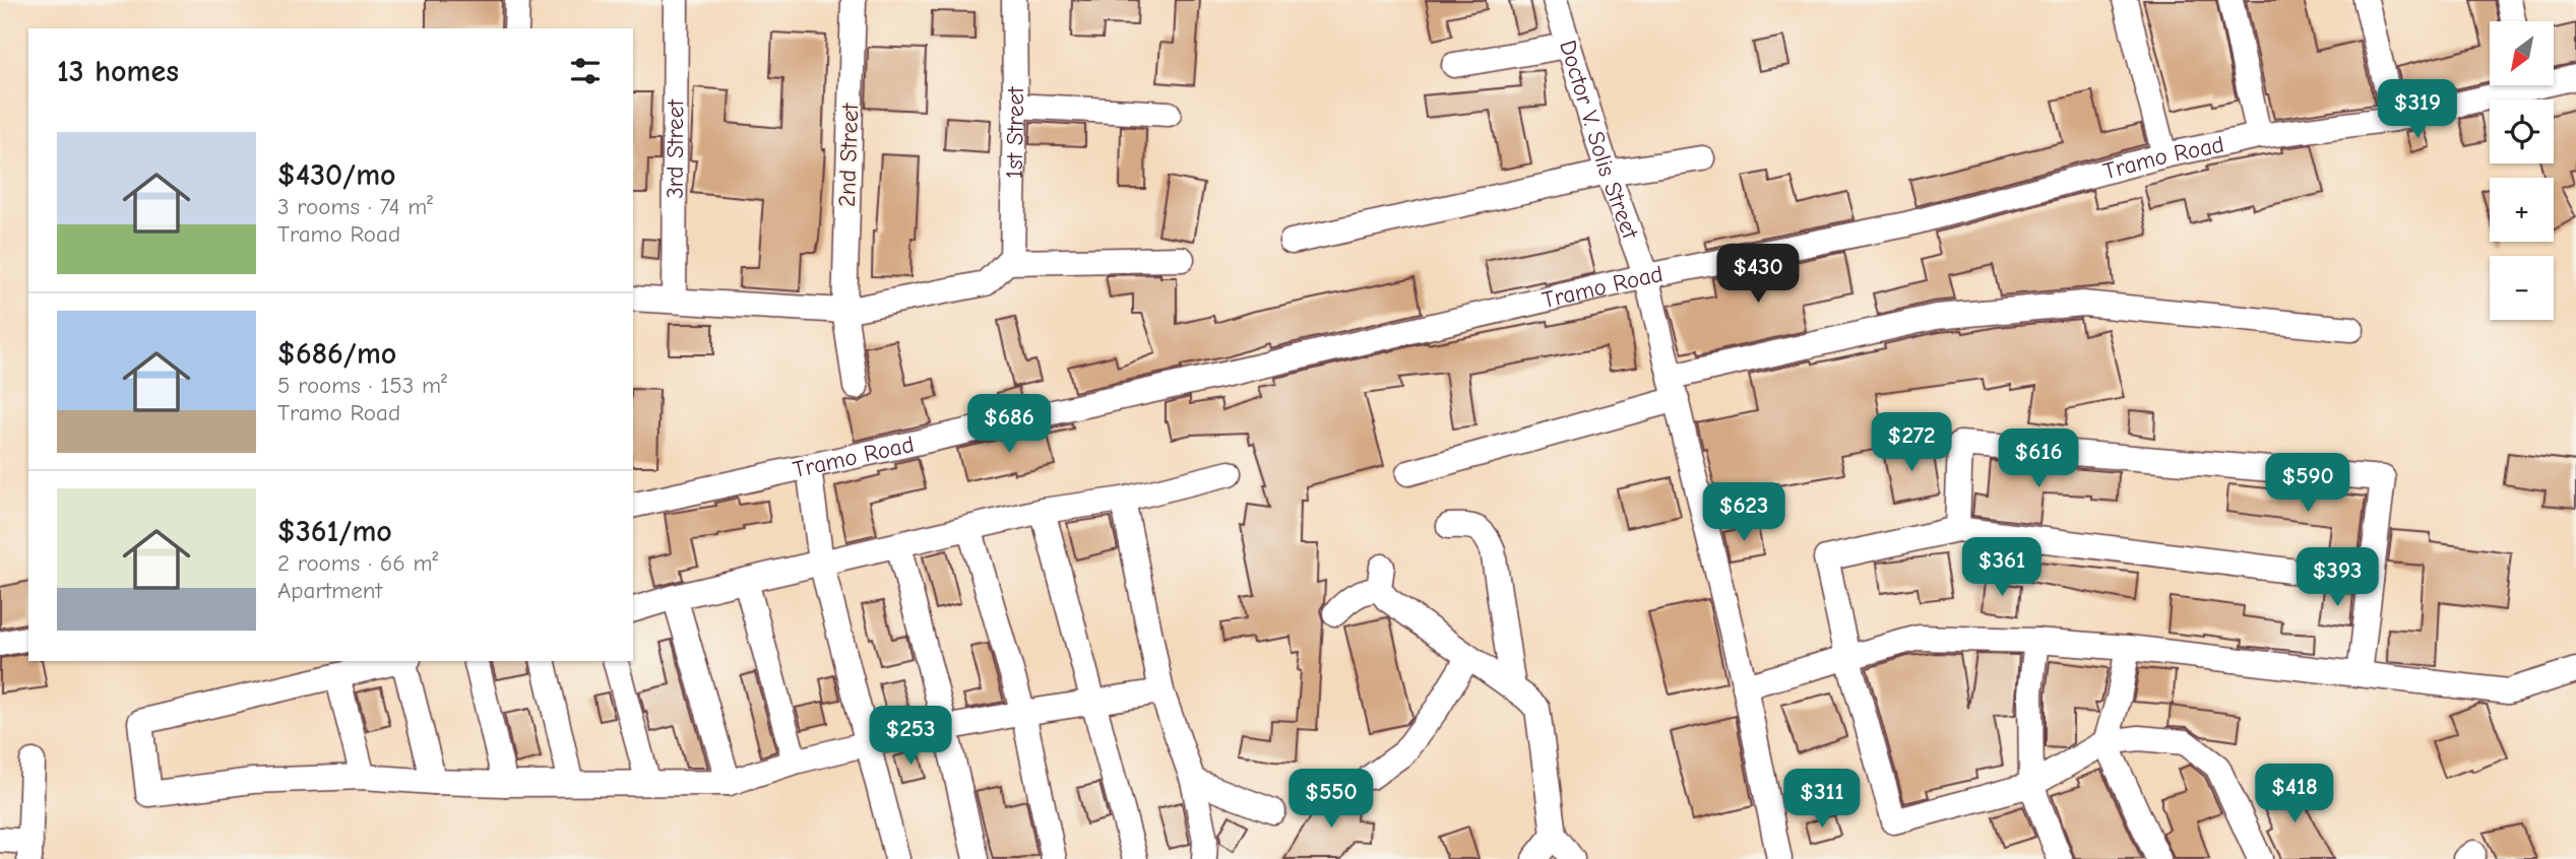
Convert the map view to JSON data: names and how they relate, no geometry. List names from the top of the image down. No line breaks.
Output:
{"streets":{"street":["1st Street","Doctor V. Solis Street","3rd Street","2nd Street","Tramo Road"]},"crossings":[["Doctor V. Solis Street","Tramo Road"]],"north":"bottom left","page":{"map_buttons":["+","−"],"heading":"13 homes","price":["$319","$430","$686","$272","$616","$590","$623","$361","$393","$253","$418","$550","$311"],"list":[{"name":"$430/mo","note":"3 rooms · 74 m² · Tramo Road"},{"name":"$686/mo","note":"5 rooms · 153 m² · Tramo Road"},{"name":"$361/mo","note":"2 rooms · 66 m² · Apartment"}]}}
